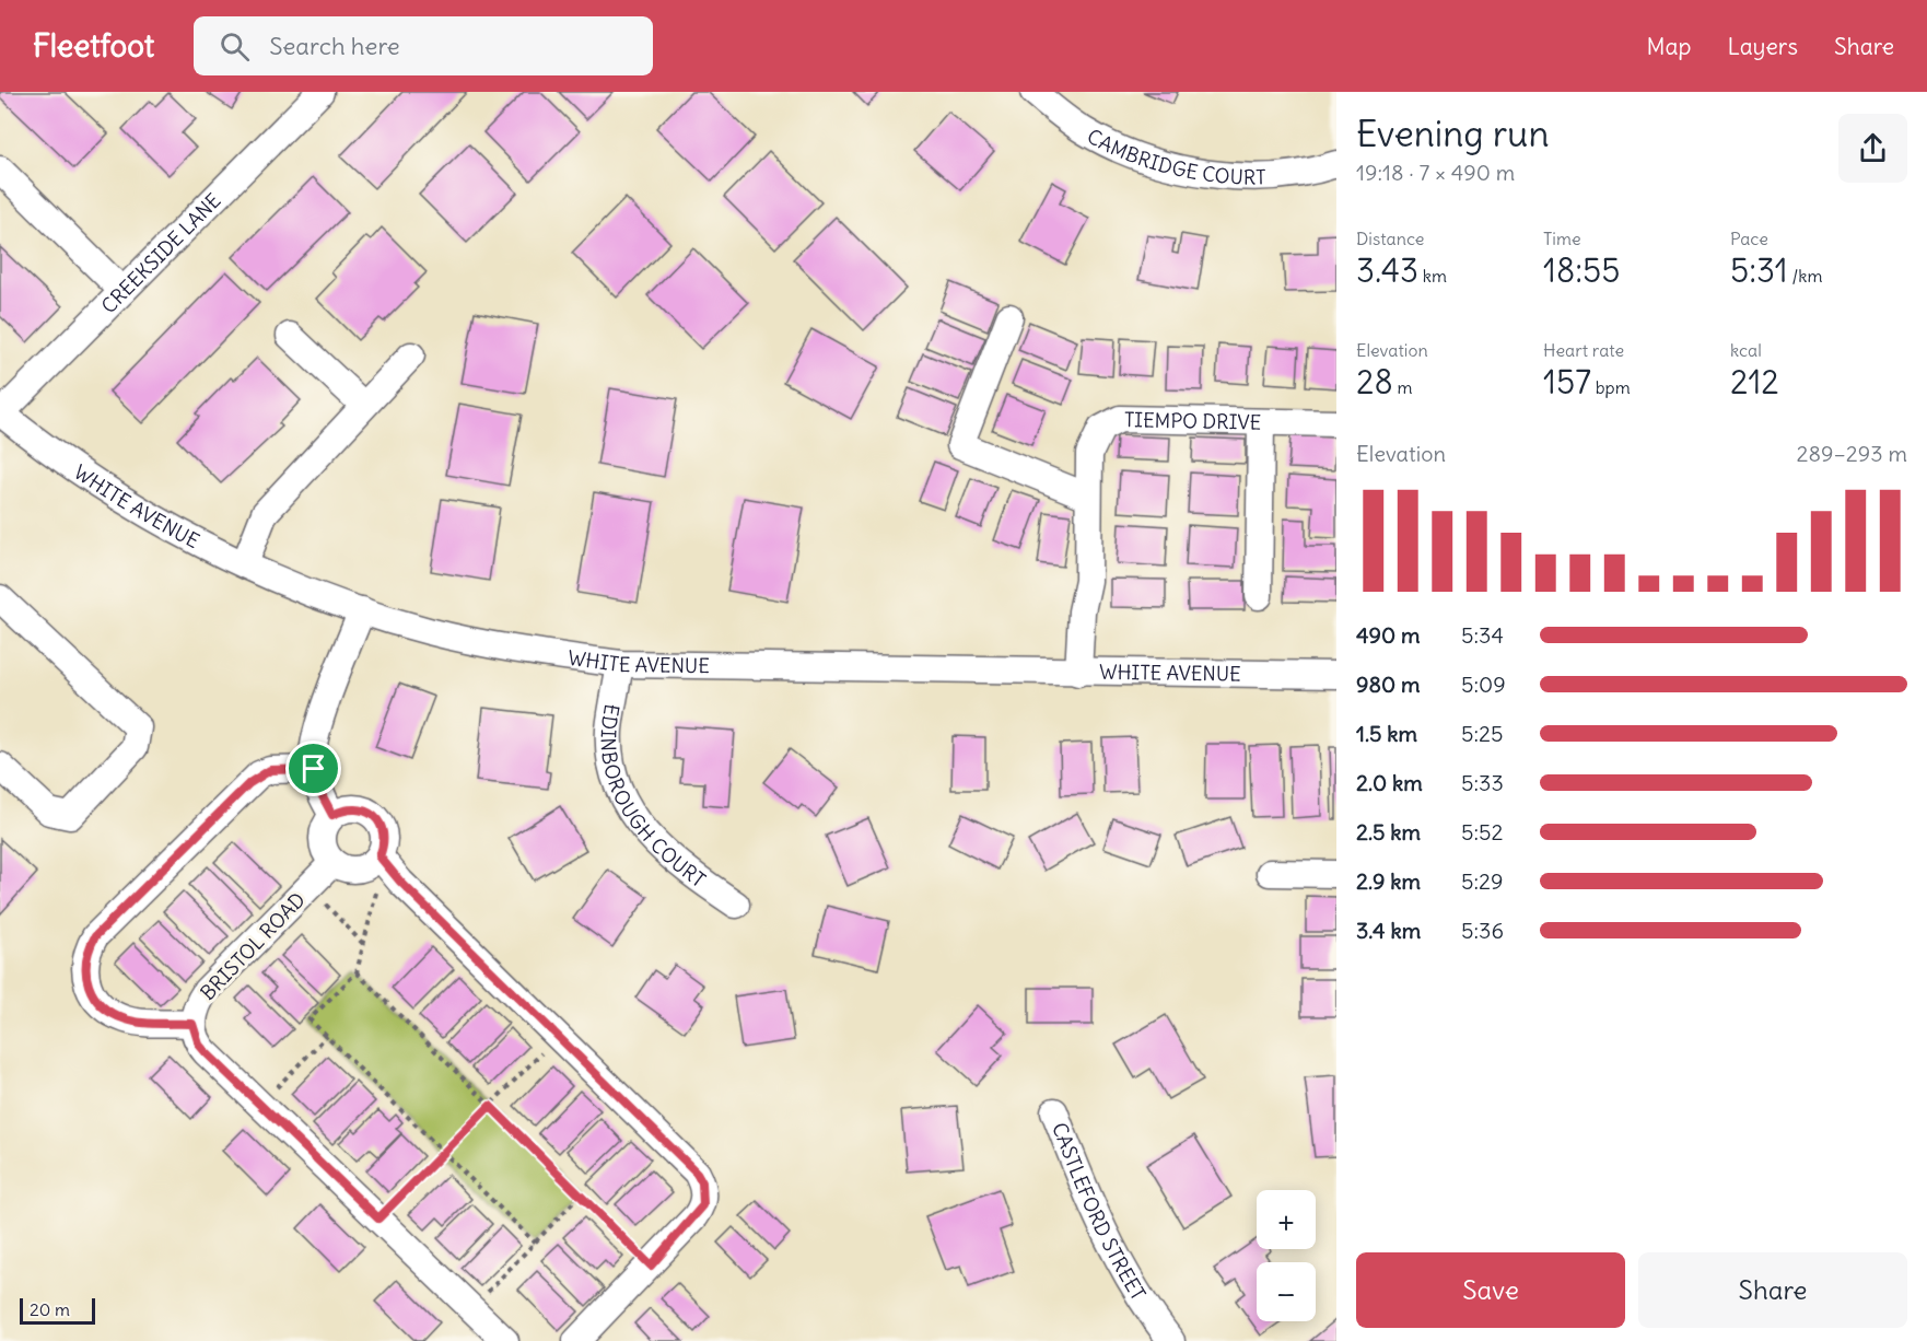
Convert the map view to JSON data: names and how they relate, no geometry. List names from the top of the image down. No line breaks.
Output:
{"streets":{"street":["CAMBRIDGE COURT","CREEKSIDE LANE","TIEMPO DRIVE","WHITE AVENUE","EDINBOROUGH COURT","BRISTOL ROAD","CASTLEFORD STREET"]},"crossings":[["CREEKSIDE LANE","WHITE AVENUE"],["TIEMPO DRIVE","WHITE AVENUE"],["WHITE AVENUE","EDINBOROUGH COURT"]],"scale_bar":"20 m","page":{"header":"Fleetfoot","search":"Search here","nav":["Map","Layers","Share"],"heading":["Evening run","19:18 · 7 × 490 m"],"stats":[["Distance","3.43 km"],["Time","18:55"],["Pace","5:31 /km"],["Elevation","28 m"],["Heart rate","157 bpm"],["kcal","212"]],"chart":["Elevation","289–293 m"],"list":[{"name":"490 m","note":"5:34"},{"name":"980 m","note":"5:09"},{"name":"1.5 km","note":"5:25"},{"name":"2.0 km","note":"5:33"},{"name":"2.5 km","note":"5:52"},{"name":"2.9 km","note":"5:29"},{"name":"3.4 km","note":"5:36"}],"map_buttons":["+","−"],"buttons":["Save","Share"],"scale":"20 m"}}
